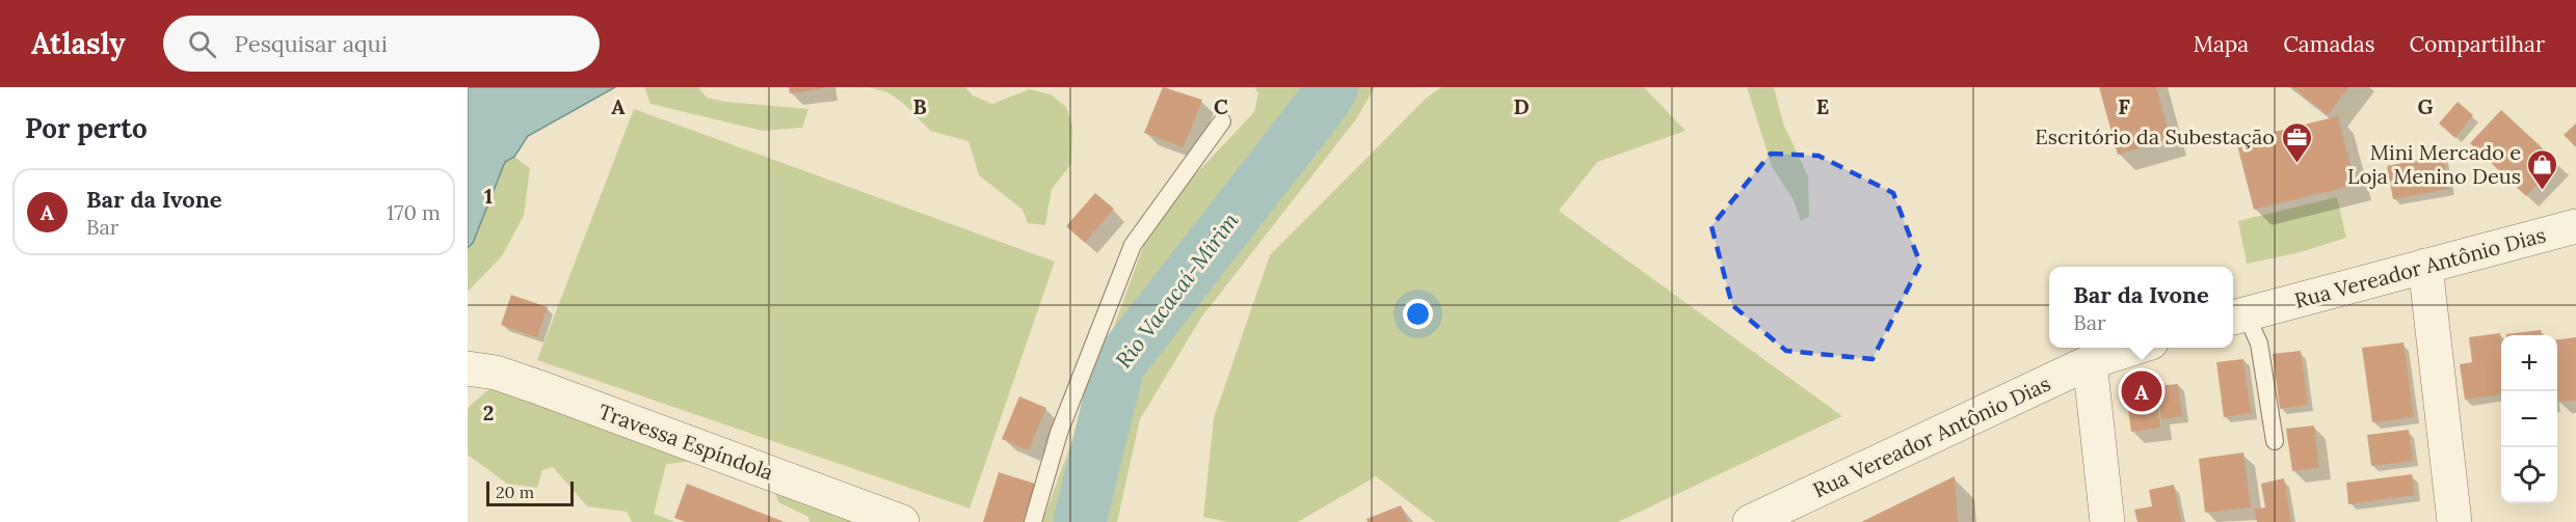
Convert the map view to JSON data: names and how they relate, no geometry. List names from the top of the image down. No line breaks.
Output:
{"streets":{"street":["Rua Vereador Antônio Dias","Travessa Espíndola"]},"water":["Rio Vacacaí-Mirim"],"places":{"office":["Escritório da Subestação"],"shop":["Mini Mercado e Loja Menino Deus"]},"scale_bar":"20 m","page":{"header":"Atlasly","search":"Pesquisar aqui","nav":["Mapa","Camadas","Compartilhar"],"heading":"Por perto","list":[{"mark":"A","name":"Bar da Ivone","note":"Bar","value":"170 m"}],"popup":["Bar da Ivone","Bar"],"map_buttons":["+","−"],"pins":"A","scale":"20 m"},"grid":{"columns":["A","B","C","D","E","F","G"],"rows":["1","2"]}}
